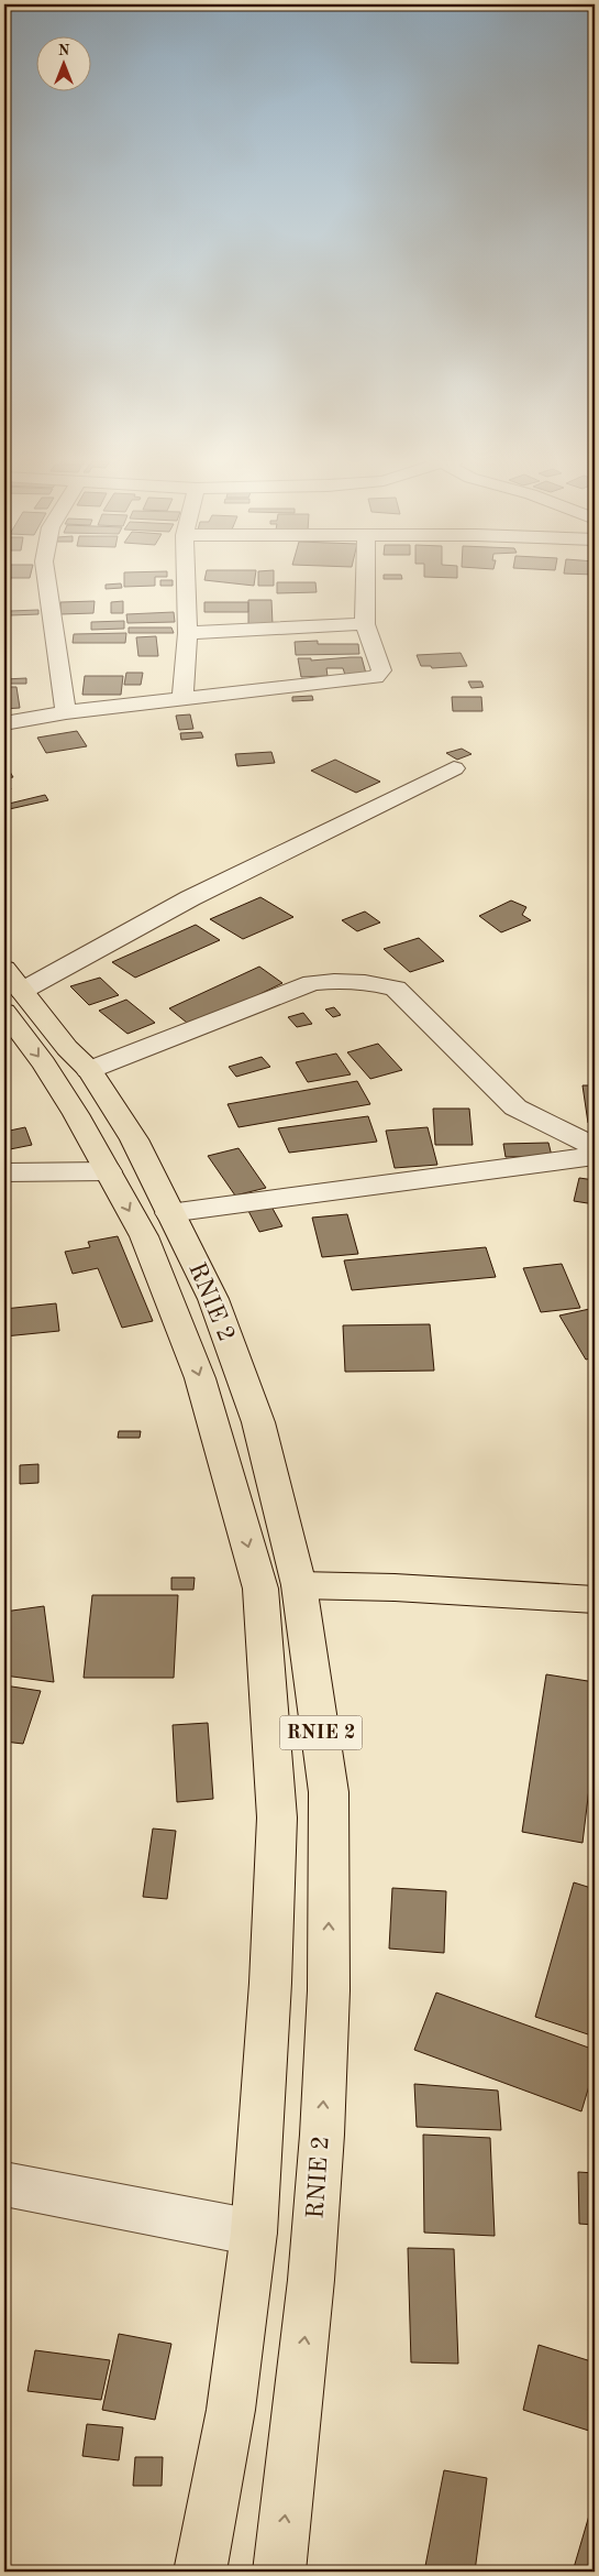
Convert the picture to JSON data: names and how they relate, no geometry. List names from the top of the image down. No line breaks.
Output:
{"streets":{"main road":["RNIE 2"]},"north":"top"}
